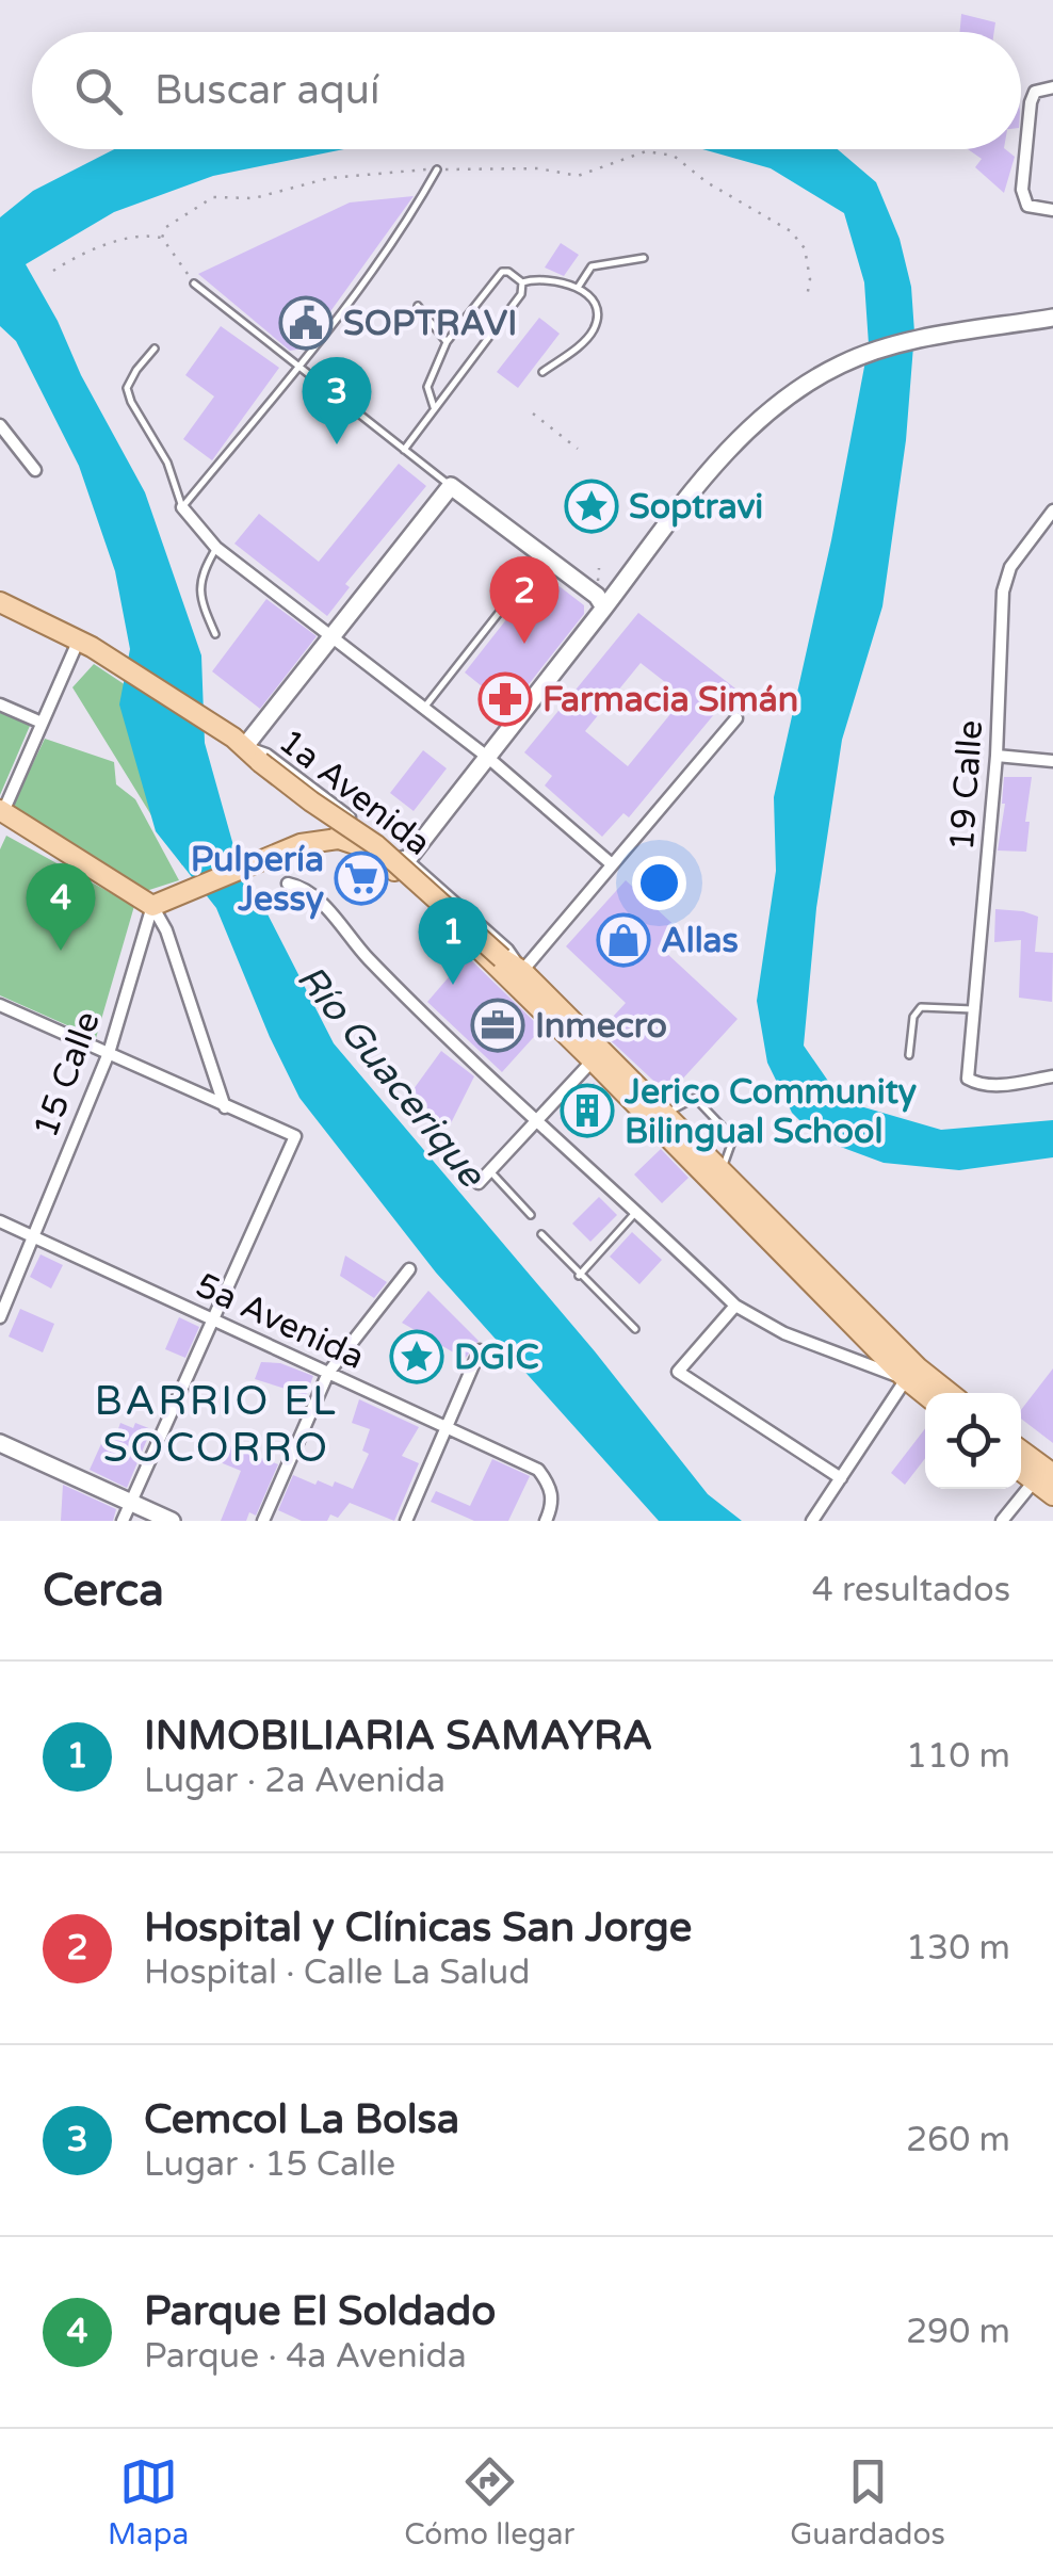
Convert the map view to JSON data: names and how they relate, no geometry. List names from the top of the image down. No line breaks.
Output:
{"streets":{"main road":["1a Avenida"],"street":["19 Calle","15 Calle","5a Avenida"]},"crossings":[["15 Calle","5a Avenida"]],"districts":["BARRIO EL SOCORRO"],"water":["Río Guacerique"],"places":{"public building":["SOPTRAVI"],"place":["Soptravi","DGIC"],"pharmacy":["Farmacia Simán"],"supermarket":["Pulpería Jessy"],"shop":["Allas"],"office":["Inmecro"],"building":["Jerico Community Bilingual School"]},"page":{"search":"Buscar aquí","pins":["3","2","4","1"],"heading":["Cerca","4 resultados"],"list":[{"mark":"1","name":"INMOBILIARIA SAMAYRA","note":"Lugar · 2a Avenida","value":"110 m"},{"mark":"2","name":"Hospital y Clínicas San Jorge","note":"Hospital · Calle La Salud","value":"130 m"},{"mark":"3","name":"Cemcol La Bolsa","note":"Lugar · 15 Calle","value":"260 m"},{"mark":"4","name":"Parque El Soldado","note":"Parque · 4a Avenida","value":"290 m"}],"nav":["Mapa","Cómo llegar","Guardados"]}}
